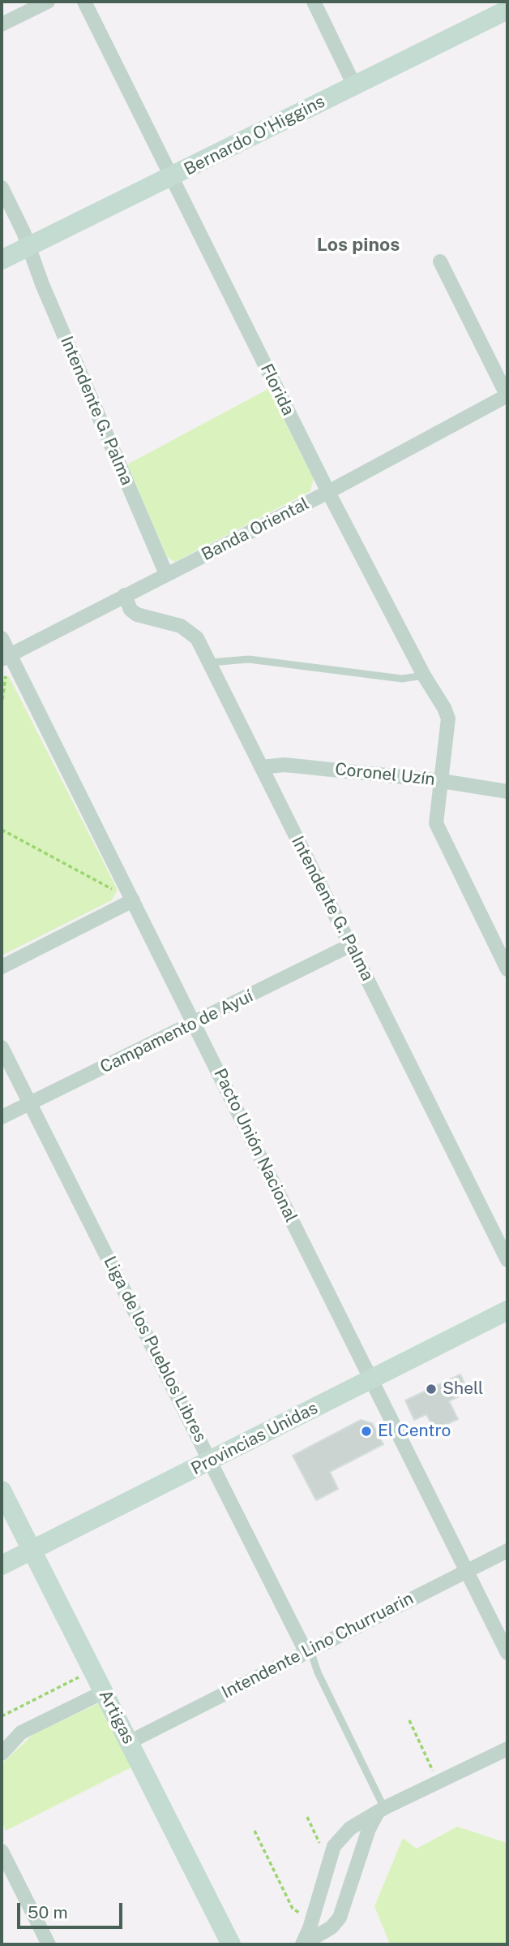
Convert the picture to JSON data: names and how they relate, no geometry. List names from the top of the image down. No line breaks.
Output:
{"streets":{"street":["Bernardo O'Higgins","Florida","Intendente G. Palma","Banda Oriental","Coronel Uzín","Campamento de Ayuí","Pacto Unión Nacional","Liga de los Pueblos Libres","Provincias Unidas","Intendente Lino Churruarin","Artigas"]},"crossings":[["Bernardo O'Higgins","Florida"],["Bernardo O'Higgins","Intendente G. Palma"],["Florida","Banda Oriental"],["Florida","Coronel Uzín"],["Intendente G. Palma","Banda Oriental"],["Intendente G. Palma","Coronel Uzín"],["Intendente G. Palma","Campamento de Ayuí"],["Banda Oriental","Pacto Unión Nacional"],["Campamento de Ayuí","Pacto Unión Nacional"],["Campamento de Ayuí","Liga de los Pueblos Libres"],["Pacto Unión Nacional","Provincias Unidas"],["Pacto Unión Nacional","Intendente Lino Churruarin"],["Liga de los Pueblos Libres","Provincias Unidas"],["Liga de los Pueblos Libres","Intendente Lino Churruarin"],["Provincias Unidas","Artigas"],["Intendente Lino Churruarin","Artigas"]],"districts":["Los pinos"],"places":["Shell","El Centro"],"scale_bar":"50 m"}
